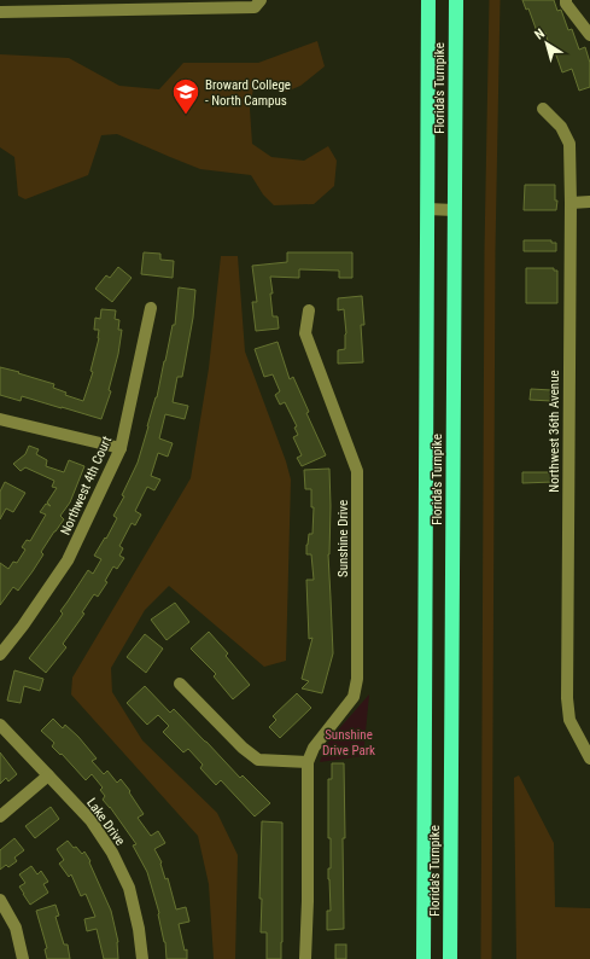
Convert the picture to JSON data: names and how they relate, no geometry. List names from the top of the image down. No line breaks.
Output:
{"streets":{"highway":["Florida's Turnpike"],"street":["Northwest 36th Avenue","Northwest 4th Court","Sunshine Drive","Lake Drive"]},"parks":["Sunshine Drive Park"],"places":{"school or university":["Broward College - North Campus"]},"north":"top left"}
